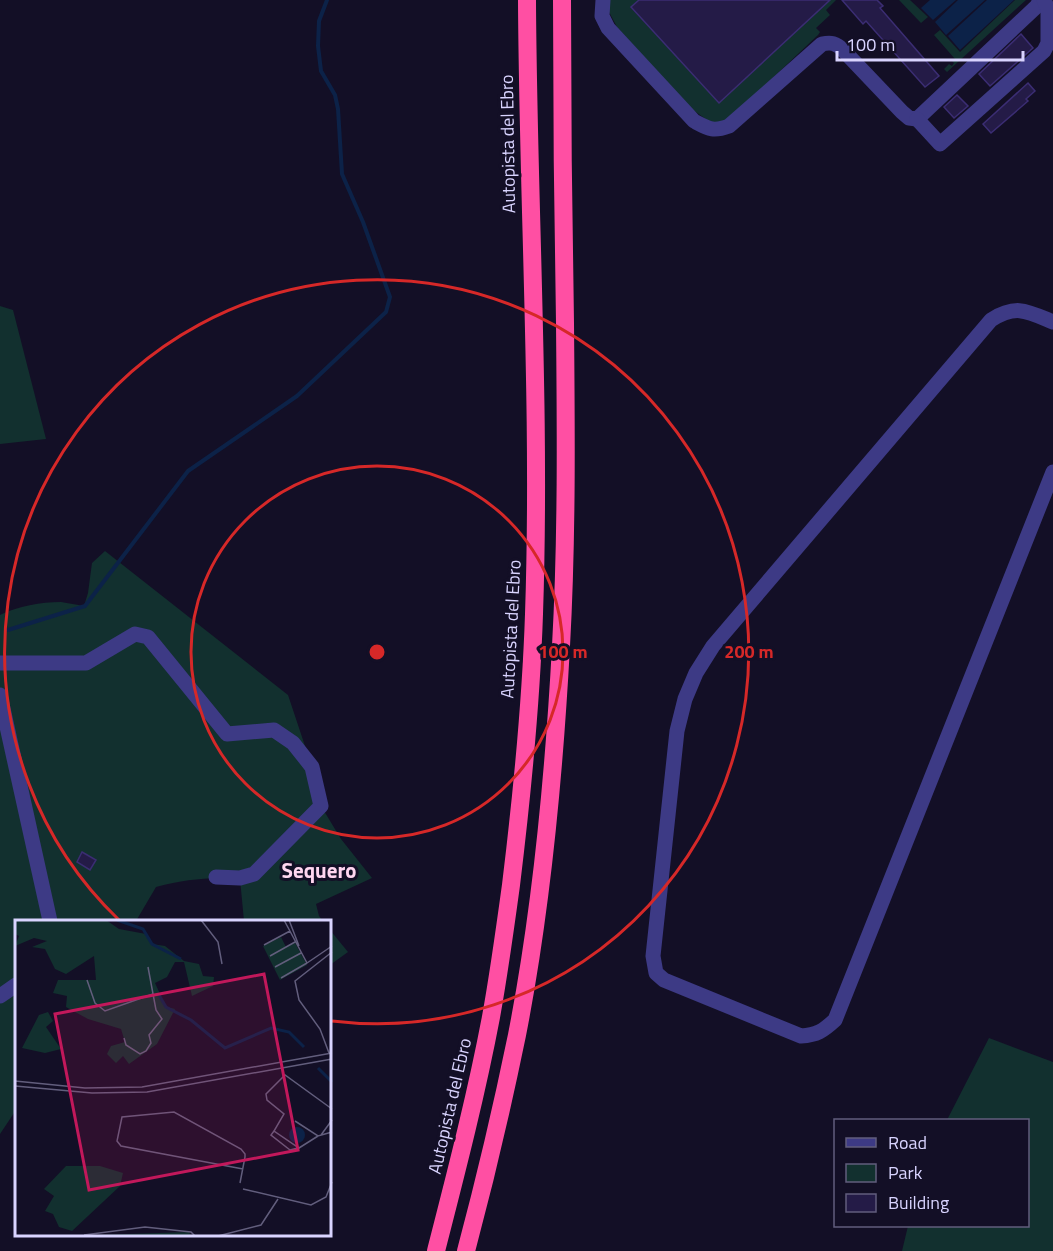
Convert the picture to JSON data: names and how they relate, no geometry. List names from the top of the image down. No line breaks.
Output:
{"streets":{"highway":["Autopista del Ebro"]},"districts":["Sequero"],"legend":["Road","Park","Building"],"scale_bar":"100 m","rings":["100 m","200 m"]}
